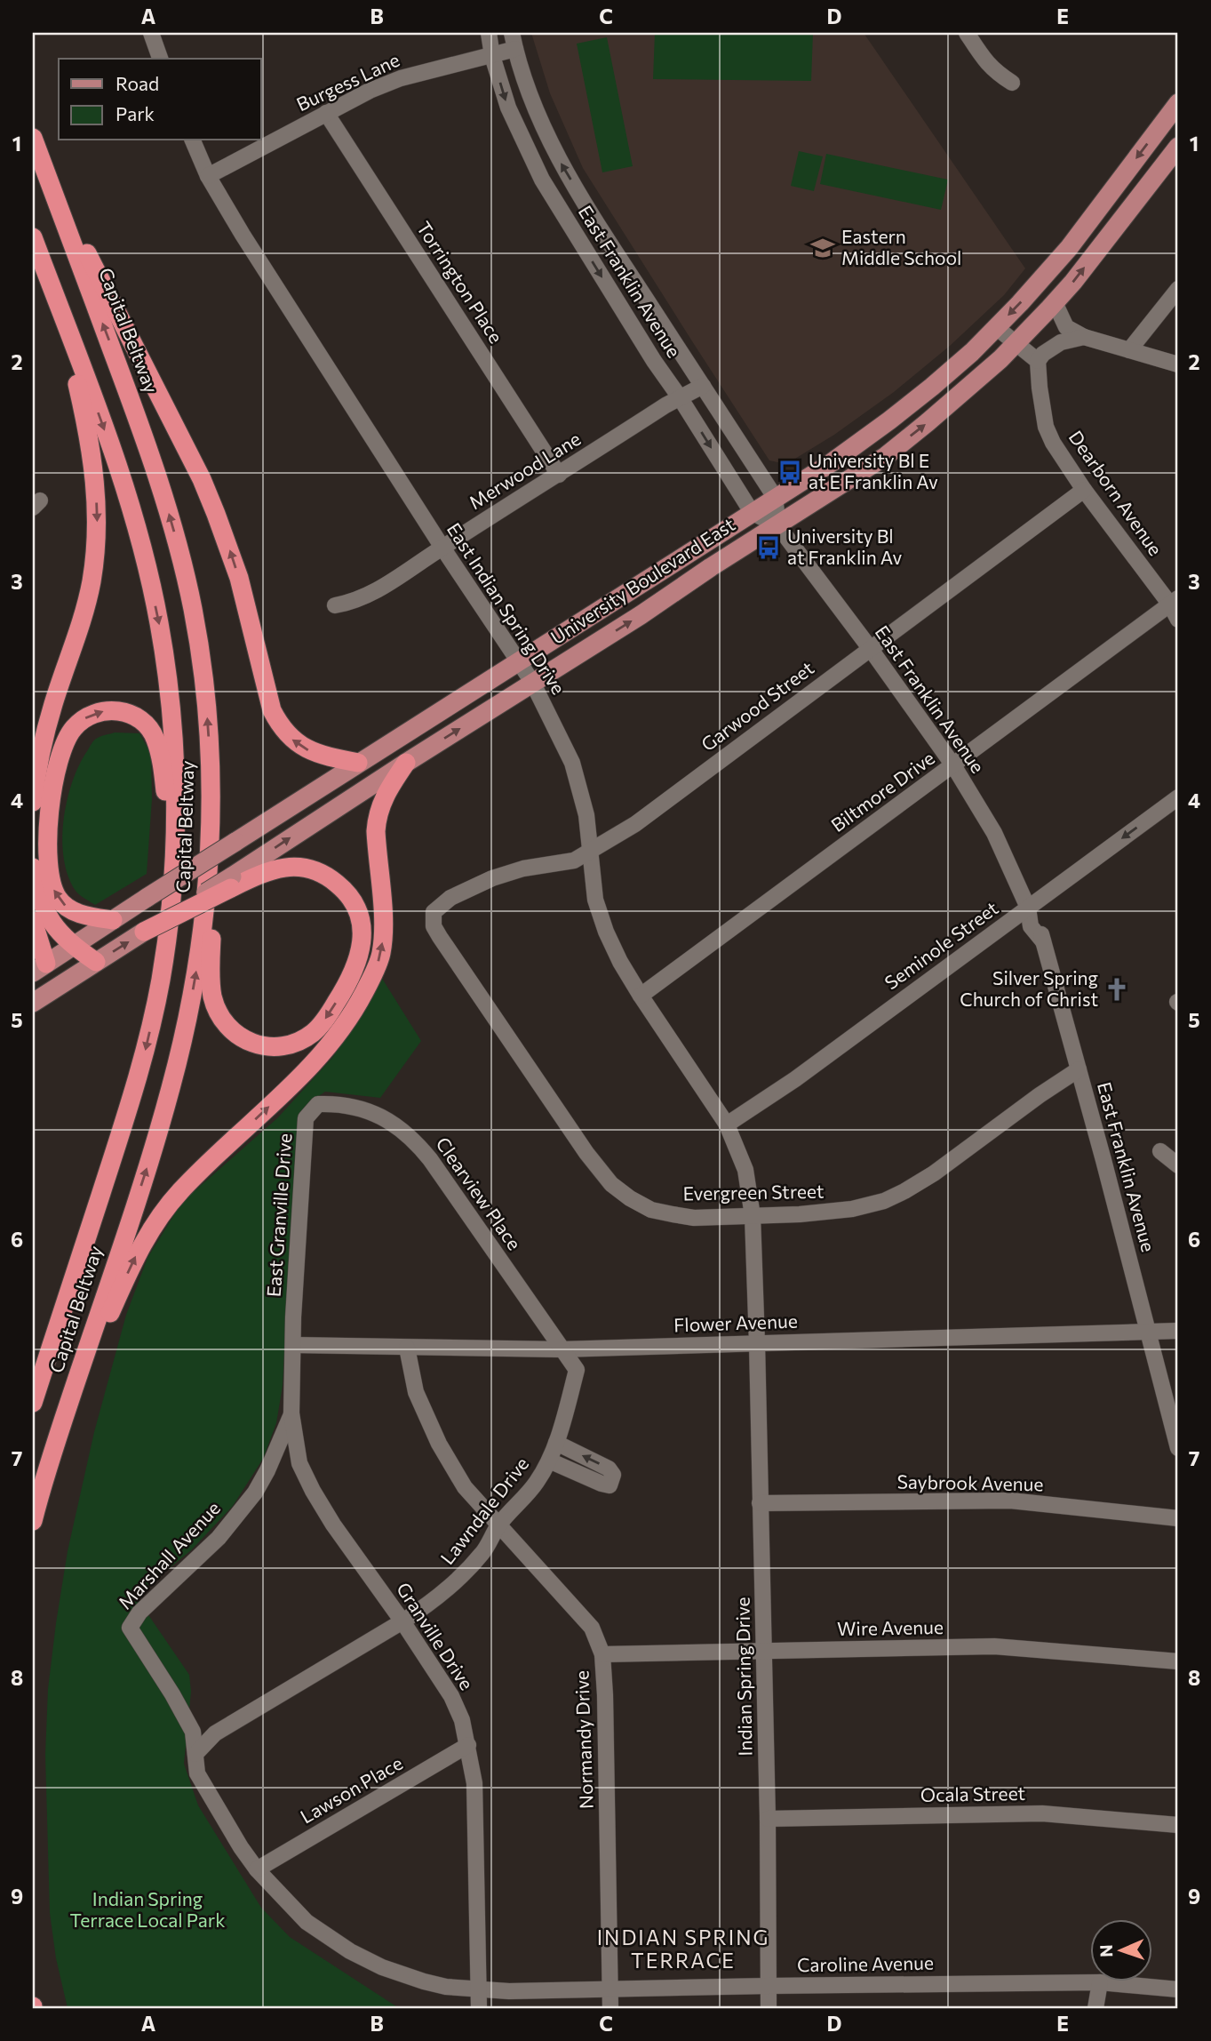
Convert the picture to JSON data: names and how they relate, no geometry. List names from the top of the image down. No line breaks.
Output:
{"streets":{"highway":["Capital Beltway"],"main road":["University Boulevard East"],"street":["Burgess Lane","East Franklin Avenue","Torrington Place","Merwood Lane","Dearborn Avenue","East Indian Spring Drive","Garwood Street","Biltmore Drive","Seminole Street","Evergreen Street","Clearview Place","East Granville Drive","Flower Avenue","Saybrook Avenue","Lawndale Drive","Marshall Avenue","Wire Avenue","Granville Drive","Indian Spring Drive","Normandy Drive","Lawson Place","Ocala Street","Caroline Avenue"]},"crossings":[["Burgess Lane","East Franklin Avenue"],["Burgess Lane","Torrington Place"],["Burgess Lane","East Indian Spring Drive"],["East Franklin Avenue","Merwood Lane"],["East Franklin Avenue","University Boulevard East"],["East Franklin Avenue","Garwood Street"],["East Franklin Avenue","Biltmore Drive"],["East Franklin Avenue","Seminole Street"],["East Franklin Avenue","Evergreen Street"],["East Franklin Avenue","Flower Avenue"],["Torrington Place","Merwood Lane"],["Merwood Lane","East Indian Spring Drive"],["Dearborn Avenue","Garwood Street"],["Dearborn Avenue","Biltmore Drive"],["University Boulevard East","East Indian Spring Drive"],["East Indian Spring Drive","Garwood Street"],["East Indian Spring Drive","Biltmore Drive"],["East Indian Spring Drive","Seminole Street"],["East Indian Spring Drive","Evergreen Street"],["East Indian Spring Drive","Flower Avenue"],["East Indian Spring Drive","Indian Spring Drive"],["Garwood Street","Evergreen Street"],["Clearview Place","East Granville Drive"],["Clearview Place","Flower Avenue"],["Clearview Place","Lawndale Drive"],["East Granville Drive","Flower Avenue"],["East Granville Drive","Granville Drive"],["Flower Avenue","Lawndale Drive"],["Flower Avenue","Granville Drive"],["Flower Avenue","Indian Spring Drive"],["Flower Avenue","Normandy Drive"],["Saybrook Avenue","Indian Spring Drive"],["Lawndale Drive","Granville Drive"],["Lawndale Drive","Normandy Drive"],["Lawndale Drive","Caroline Avenue"],["Marshall Avenue","Granville Drive"],["Marshall Avenue","Caroline Avenue"],["Wire Avenue","Indian Spring Drive"],["Wire Avenue","Normandy Drive"],["Granville Drive","Lawson Place"],["Granville Drive","Caroline Avenue"],["Indian Spring Drive","Ocala Street"],["Indian Spring Drive","Caroline Avenue"],["Normandy Drive","Caroline Avenue"],["Lawson Place","Caroline Avenue"]],"districts":["INDIAN SPRING TERRACE"],"parks":["Indian Spring Terrace Local Park"],"places":{"school or university":["Eastern Middle School"],"bus stop":["University Bl E at E Franklin Av","University Bl at Franklin Av"],"church":["Silver Spring Church of Christ"]},"legend":["Road","Park"],"north":"left","grid":{"columns":["A","B","C","D","E"],"rows":["1","2","3","4","5","6","7","8","9"]}}
